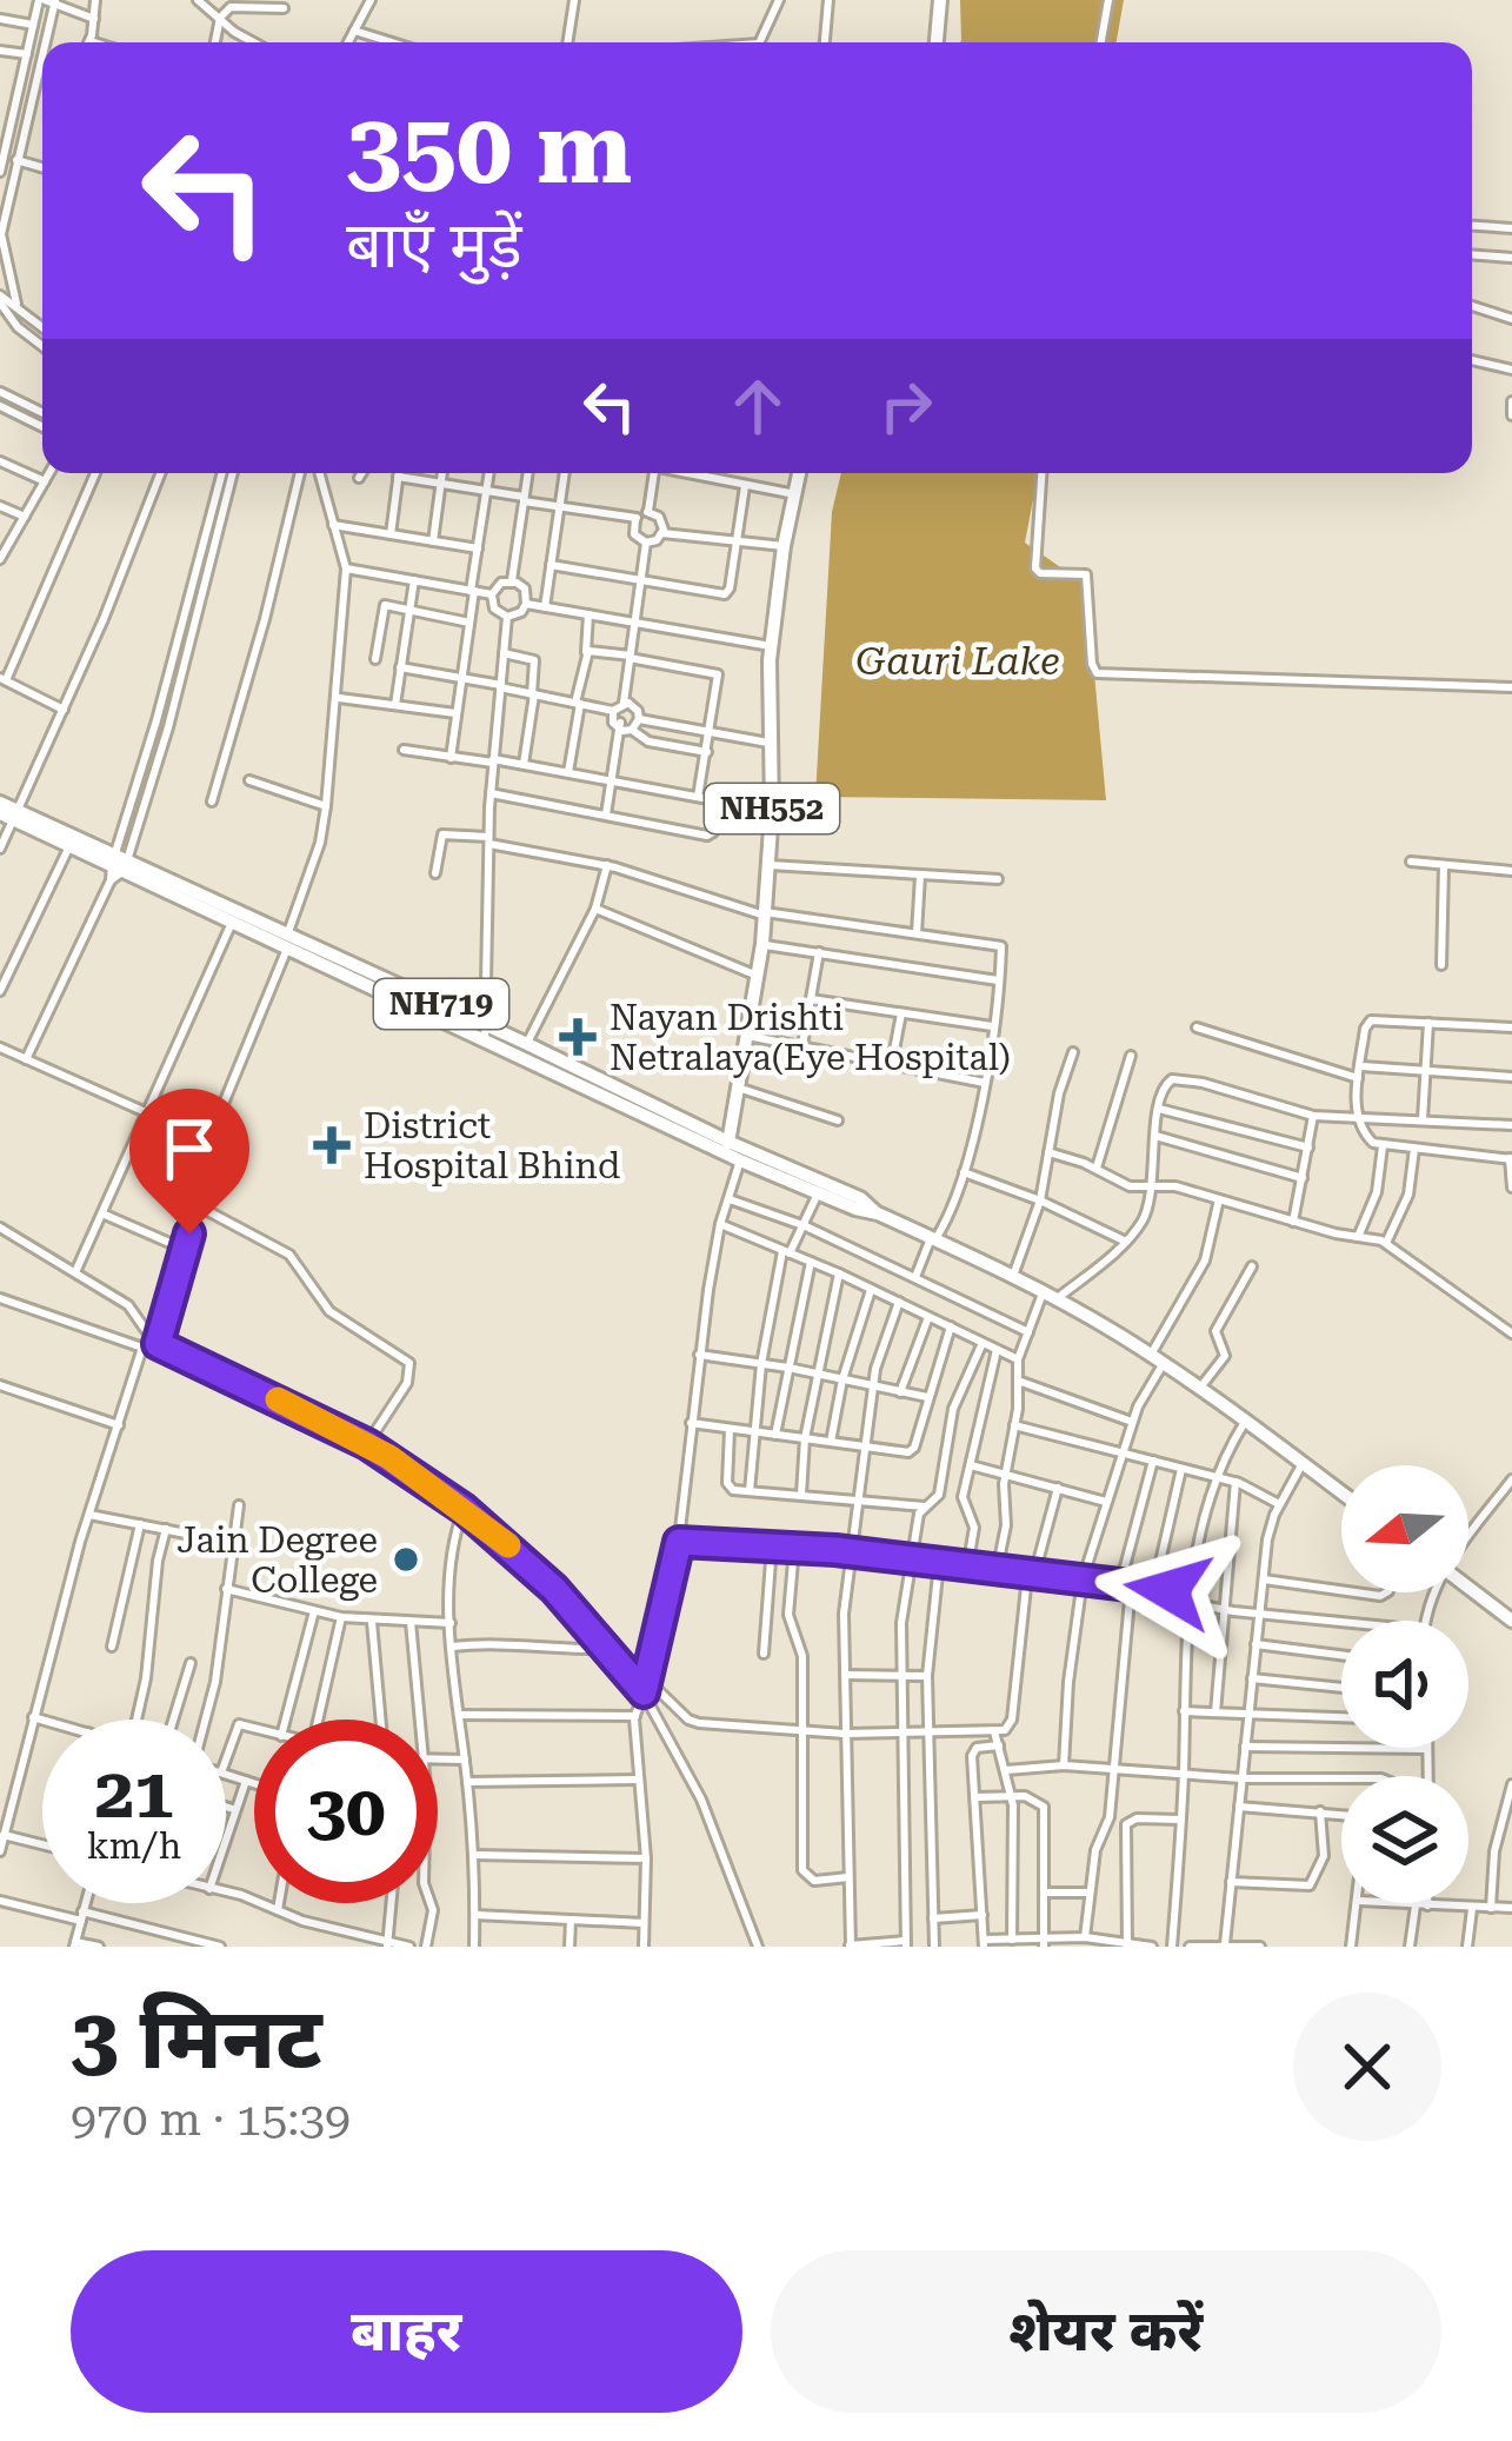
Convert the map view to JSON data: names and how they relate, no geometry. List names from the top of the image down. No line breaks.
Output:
{"streets":{"highway":["NH552","NH719"]},"crossings":[["NH552","NH719"]],"water":["Gauri Lake"],"places":{"health":["Nayan Drishti Netralaya(Eye Hospital)","District Hospital Bhind"],"other":["Jain Degree College"]},"north":"left","page":{"turn":["350 m","बाएँ मुड़ें"],"speed":"21 km/h","limit":"30","heading":["3 मिनट","970 m · 15:39"],"buttons":["बाहर","शेयर करें"]}}
